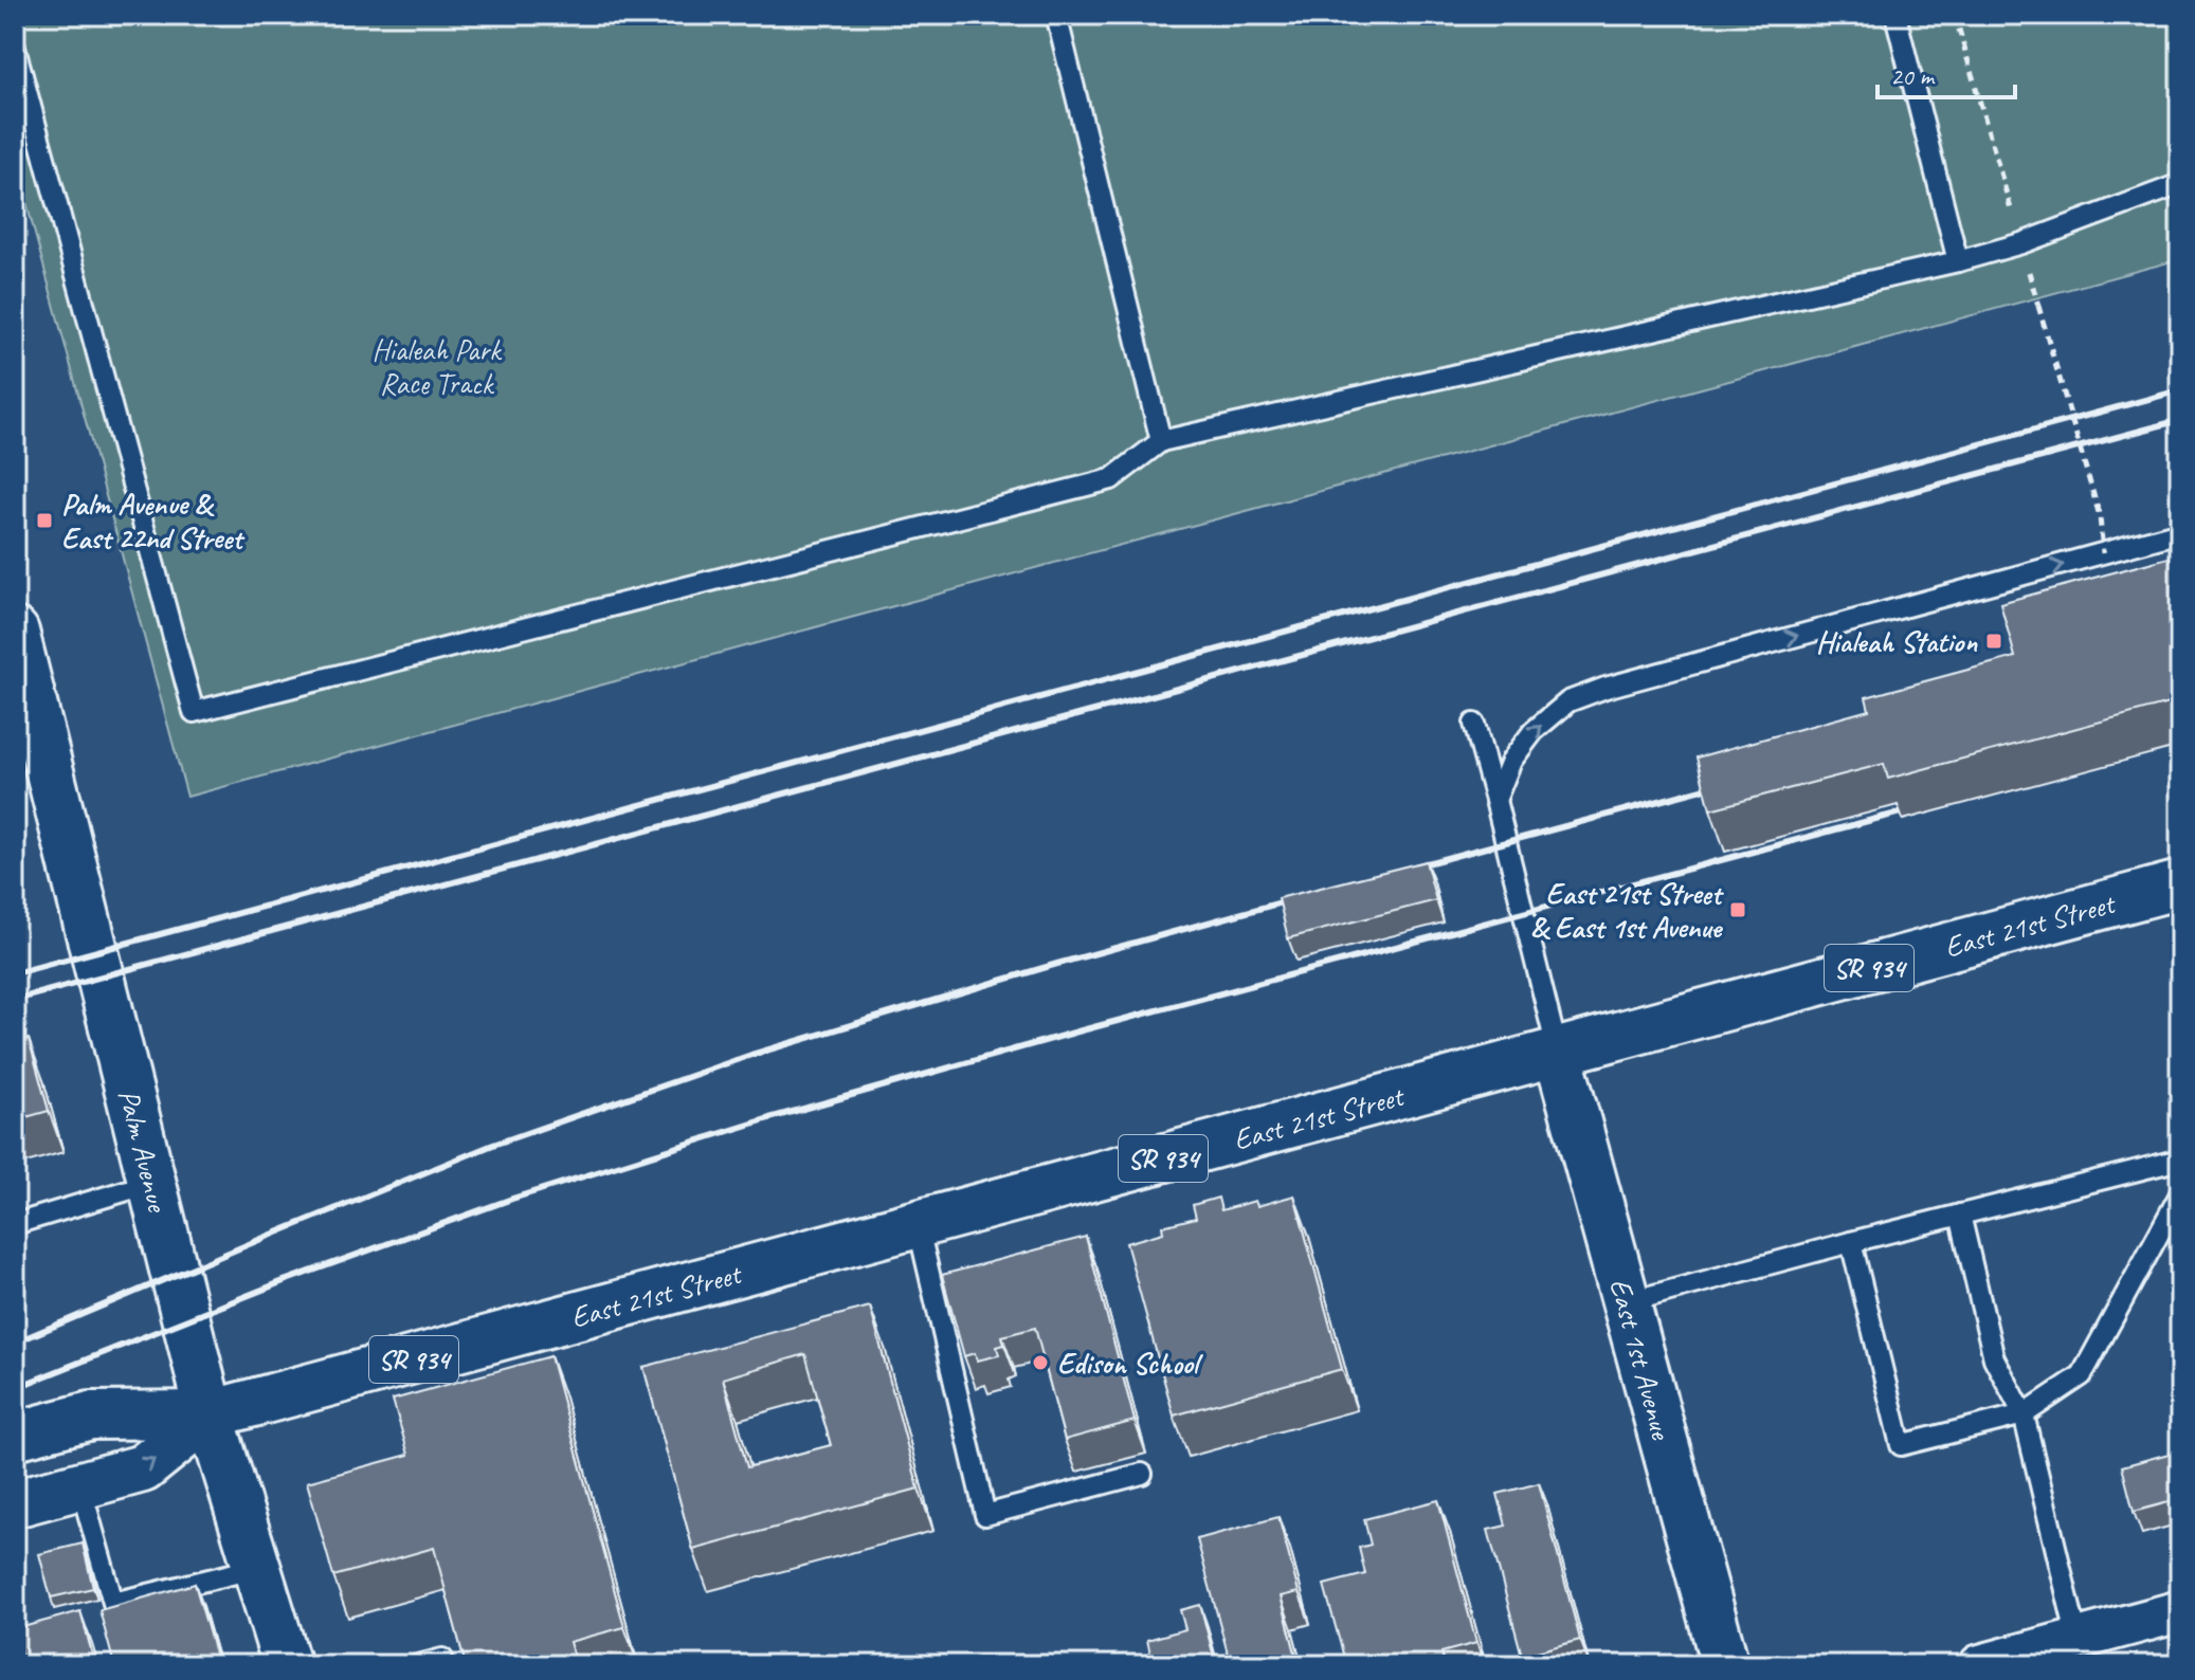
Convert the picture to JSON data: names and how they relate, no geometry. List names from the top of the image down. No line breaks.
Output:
{"streets":{"main road":["East 21st Street","SR 934","Palm Avenue","East 1st Avenue"]},"crossings":[["East 21st Street","SR 934"],["East 21st Street","Palm Avenue"],["East 21st Street","East 1st Avenue"],["SR 934","Palm Avenue"]],"parks":["Hialeah Park Race Track"],"places":{"transit":["Palm Avenue & East 22nd Street","Hialeah Station","East 21st Street & East 1st Avenue"],"other":["Edison School"]},"scale_bar":"20 m"}
